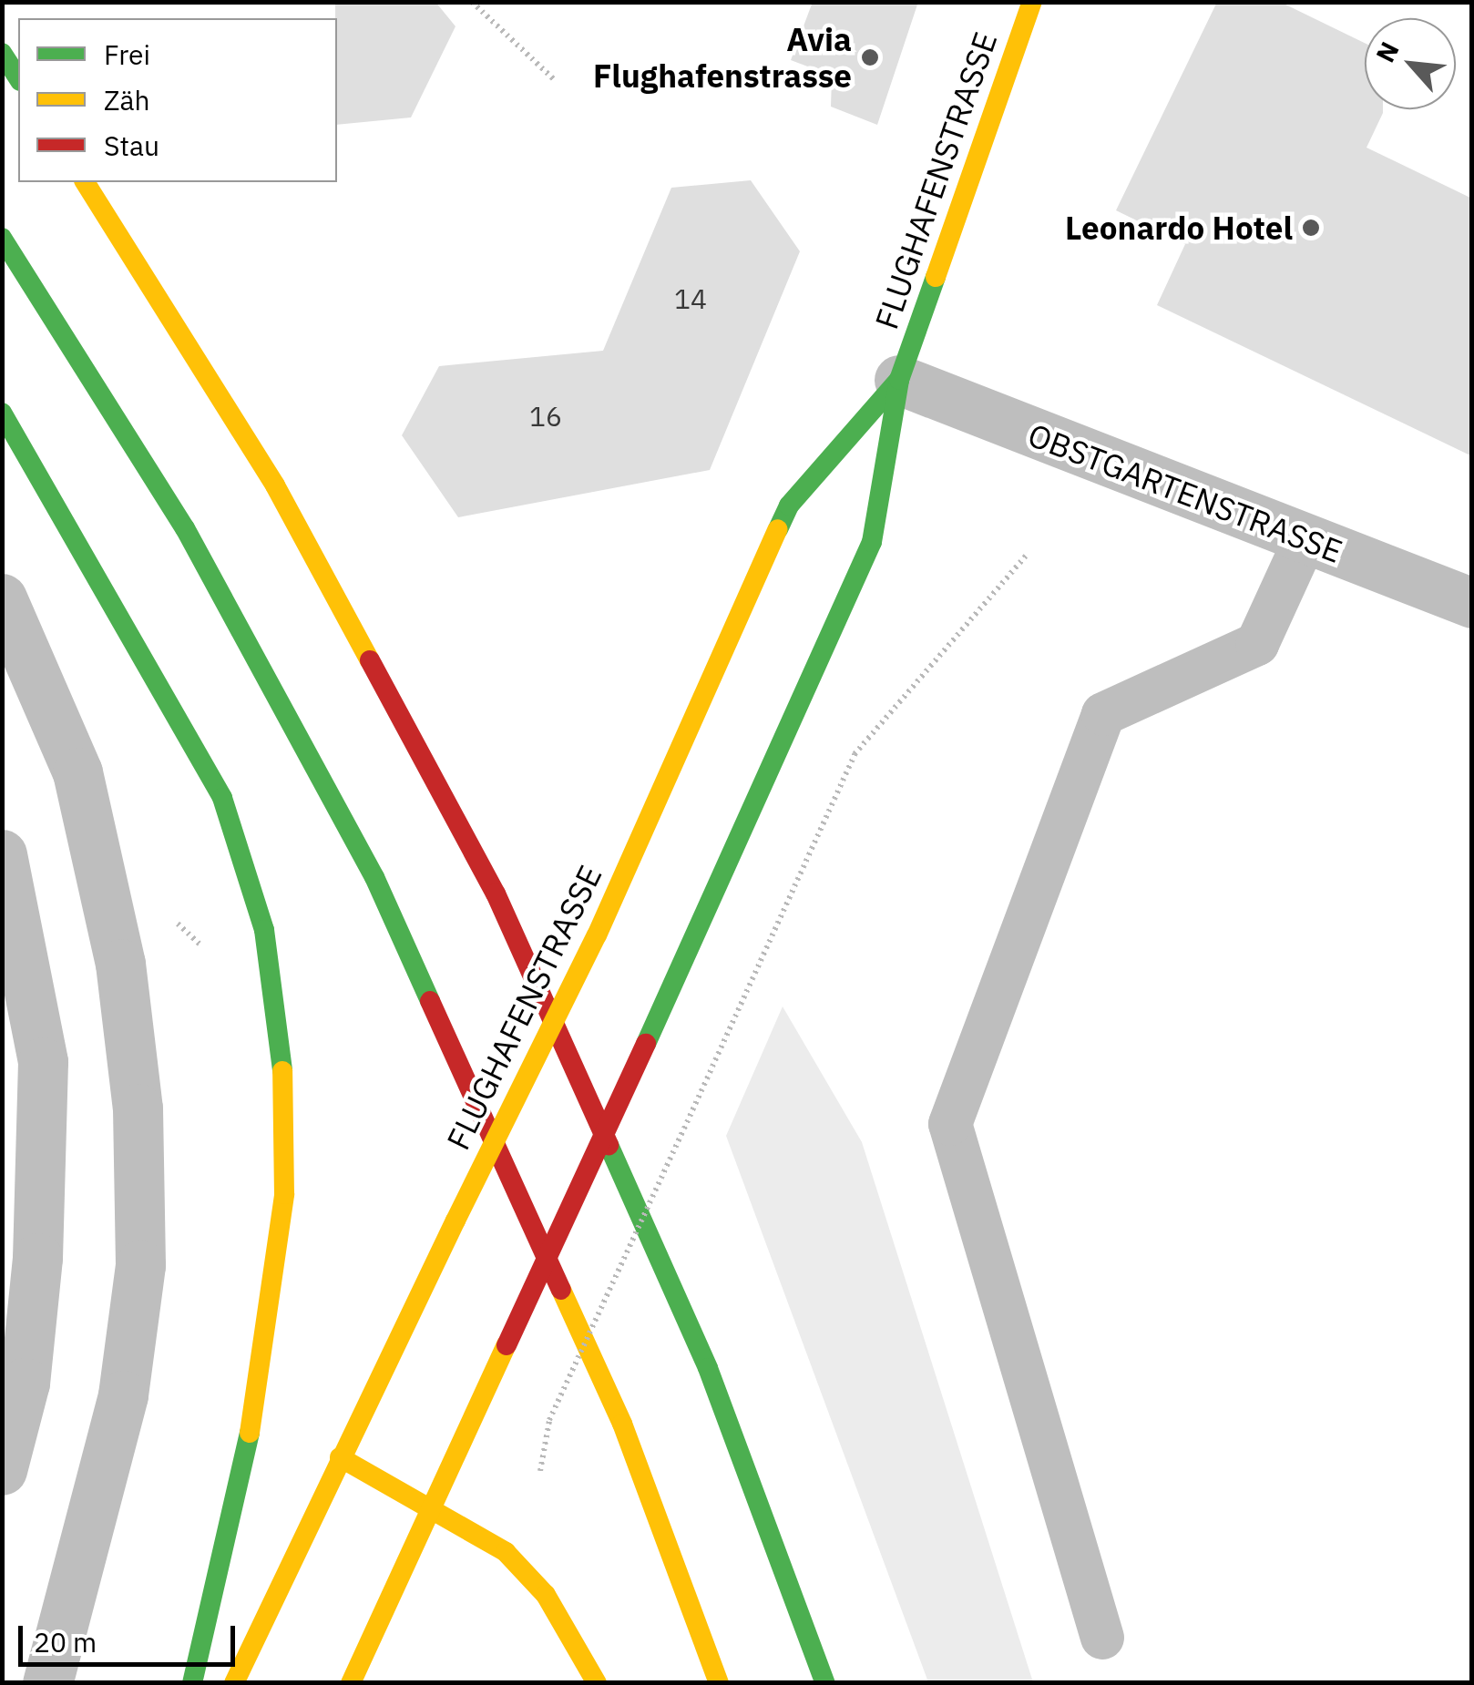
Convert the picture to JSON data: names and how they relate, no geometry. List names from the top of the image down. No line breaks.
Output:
{"streets":{"main road":["FLUGHAFENSTRASSE"],"street":["OBSTGARTENSTRASSE"]},"crossings":[["FLUGHAFENSTRASSE","OBSTGARTENSTRASSE"]],"places":["Avia Flughafenstrasse","Leonardo Hotel"],"house_numbers":["14","16"],"legend":["Frei","Zäh","Stau"],"scale_bar":"20 m","north":"top left"}
